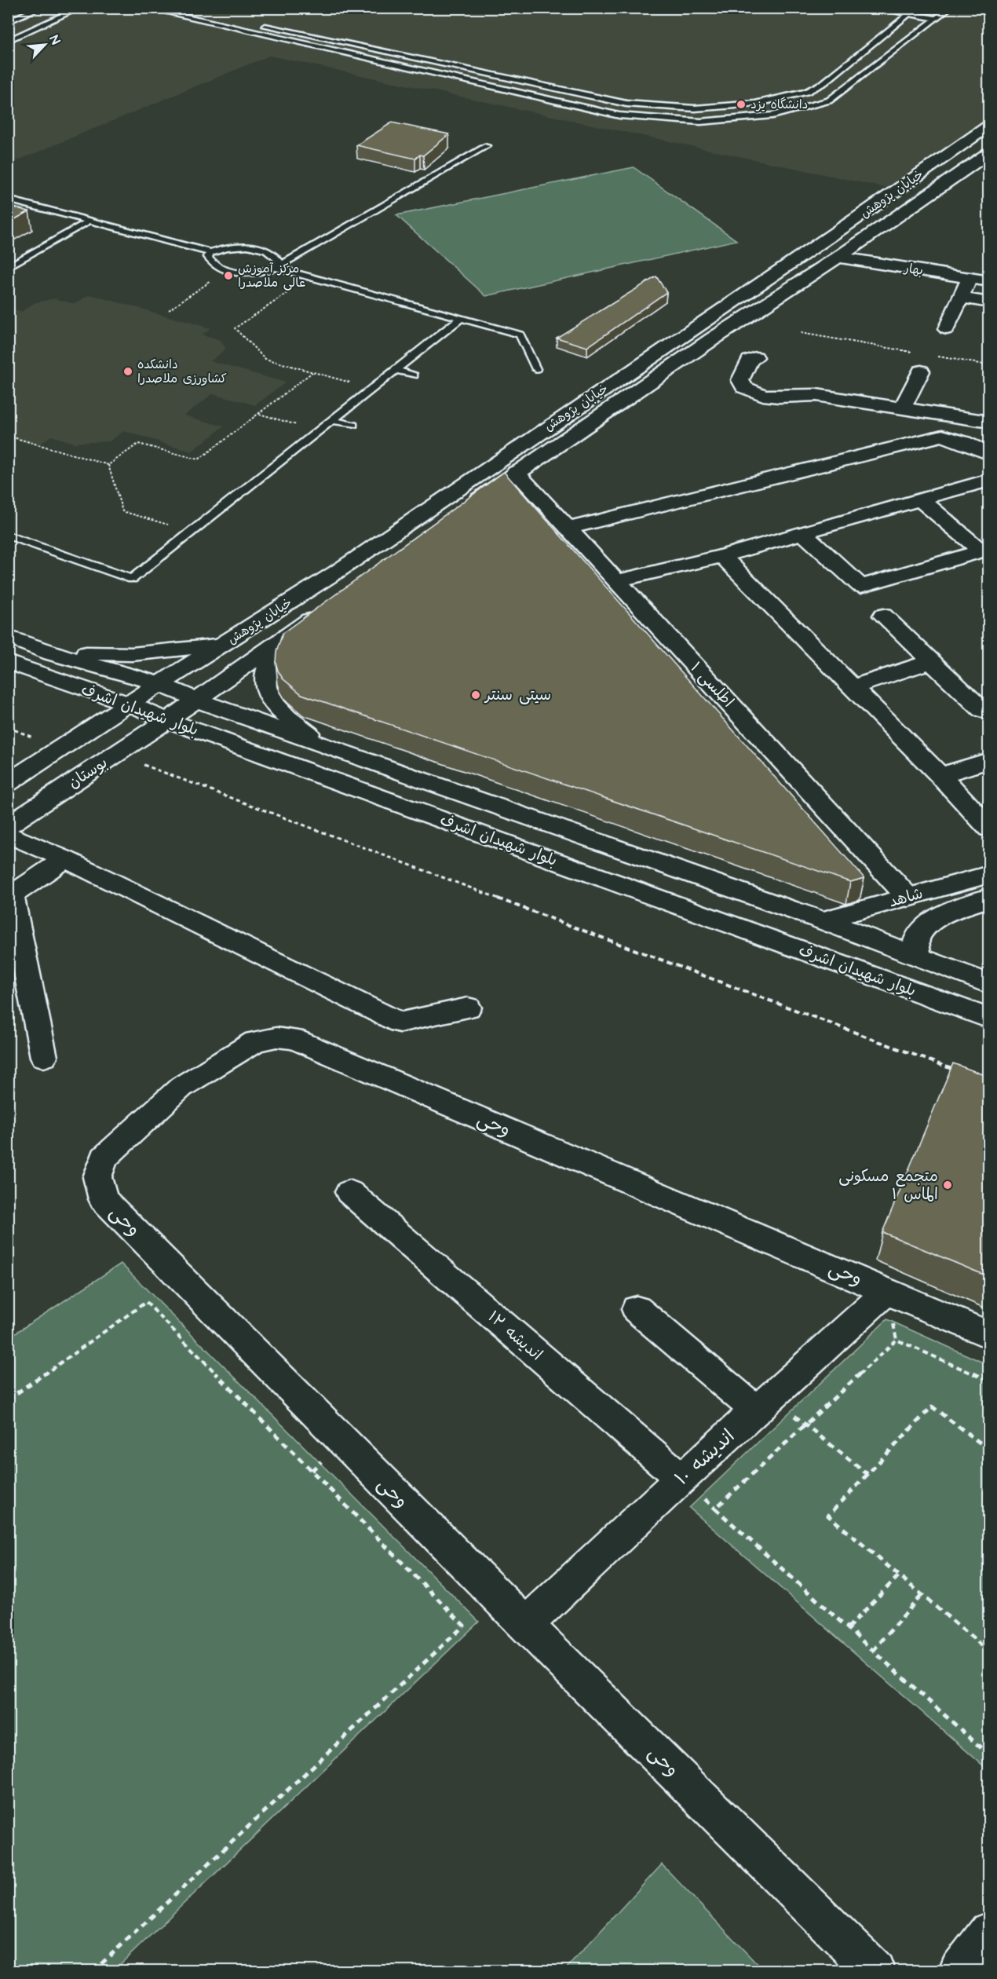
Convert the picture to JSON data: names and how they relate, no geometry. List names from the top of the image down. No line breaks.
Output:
{"streets":{"street":["خیابان پژوهش","بهار","اطلسی ۱","بلوار شهیدان اشرف","بوستان","شاهد","وحی","اندیشه ۱۲","اندیشه ۱۰"]},"crossings":[["خیابان پژوهش","بهار"],["خیابان پژوهش","اطلسی ۱"],["خیابان پژوهش","بلوار شهیدان اشرف"],["خیابان پژوهش","بوستان"],["اطلسی ۱","شاهد"],["بلوار شهیدان اشرف","بوستان"],["بلوار شهیدان اشرف","شاهد"],["وحی","اندیشه ۱۰"],["اندیشه ۱۲","اندیشه ۱۰"]],"places":["دانشگاه یزد","مرکز آموزش عالی ملّاصدرا","دانشکده کشاورزی ملاصدرا","سیتی سنتر","متجمع مسکونی الماس ۱"],"north":"top right"}
